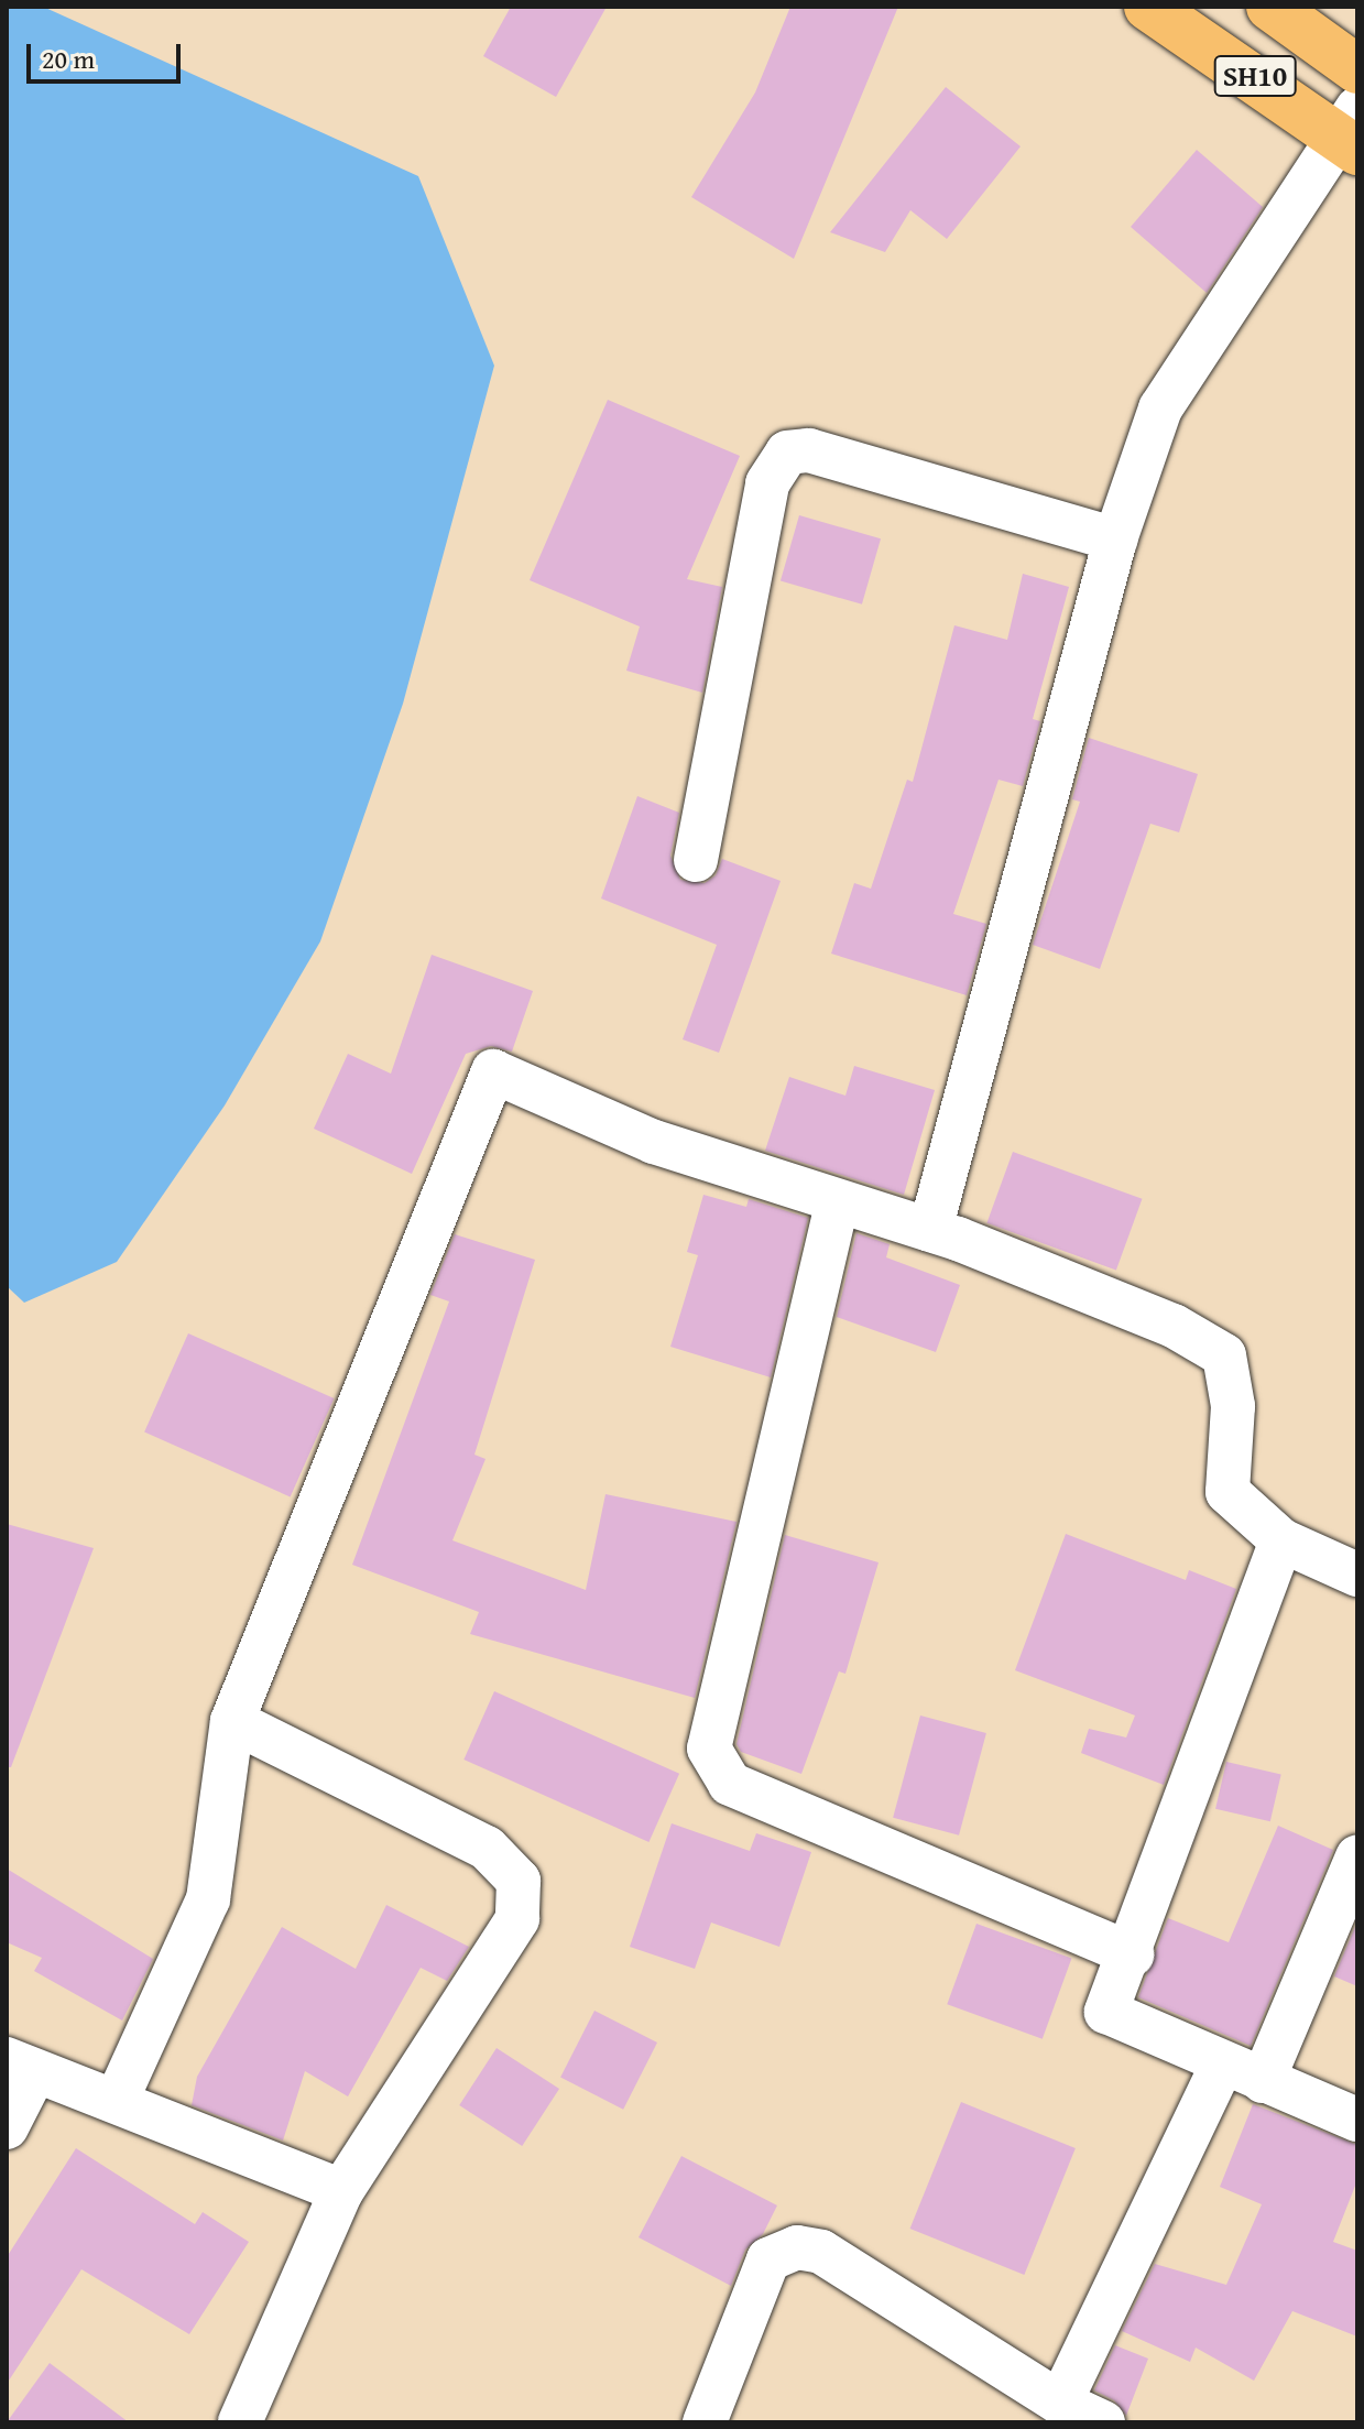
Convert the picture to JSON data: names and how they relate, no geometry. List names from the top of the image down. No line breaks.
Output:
{"streets":{"main road":["SH10"]},"scale_bar":"20 m"}
